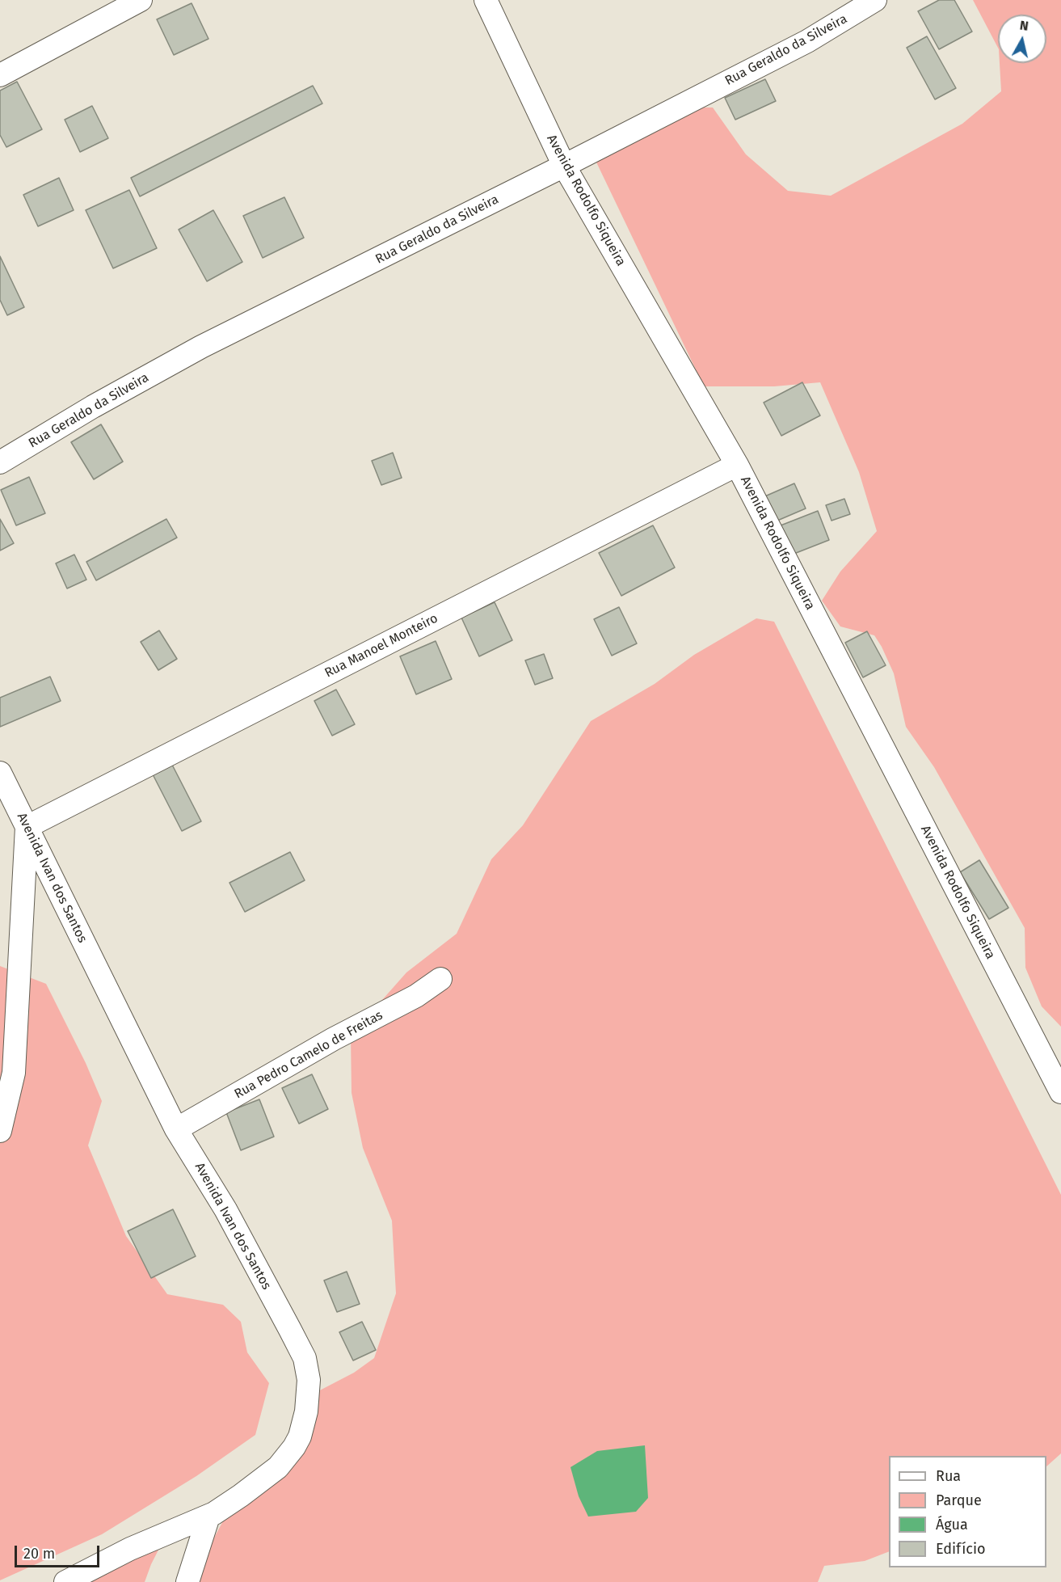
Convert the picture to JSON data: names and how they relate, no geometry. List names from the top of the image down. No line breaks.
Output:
{"streets":{"street":["Rua Geraldo da Silveira","Avenida Rodolfo Siqueira","Rua Manoel Monteiro","Avenida Ivan dos Santos","Rua Pedro Camelo de Freitas"]},"crossings":[["Rua Geraldo da Silveira","Avenida Rodolfo Siqueira"],["Avenida Rodolfo Siqueira","Rua Manoel Monteiro"],["Rua Manoel Monteiro","Avenida Ivan dos Santos"],["Avenida Ivan dos Santos","Rua Pedro Camelo de Freitas"]],"legend":["Rua","Parque","Água","Edifício"],"scale_bar":"20 m","north":"top"}
